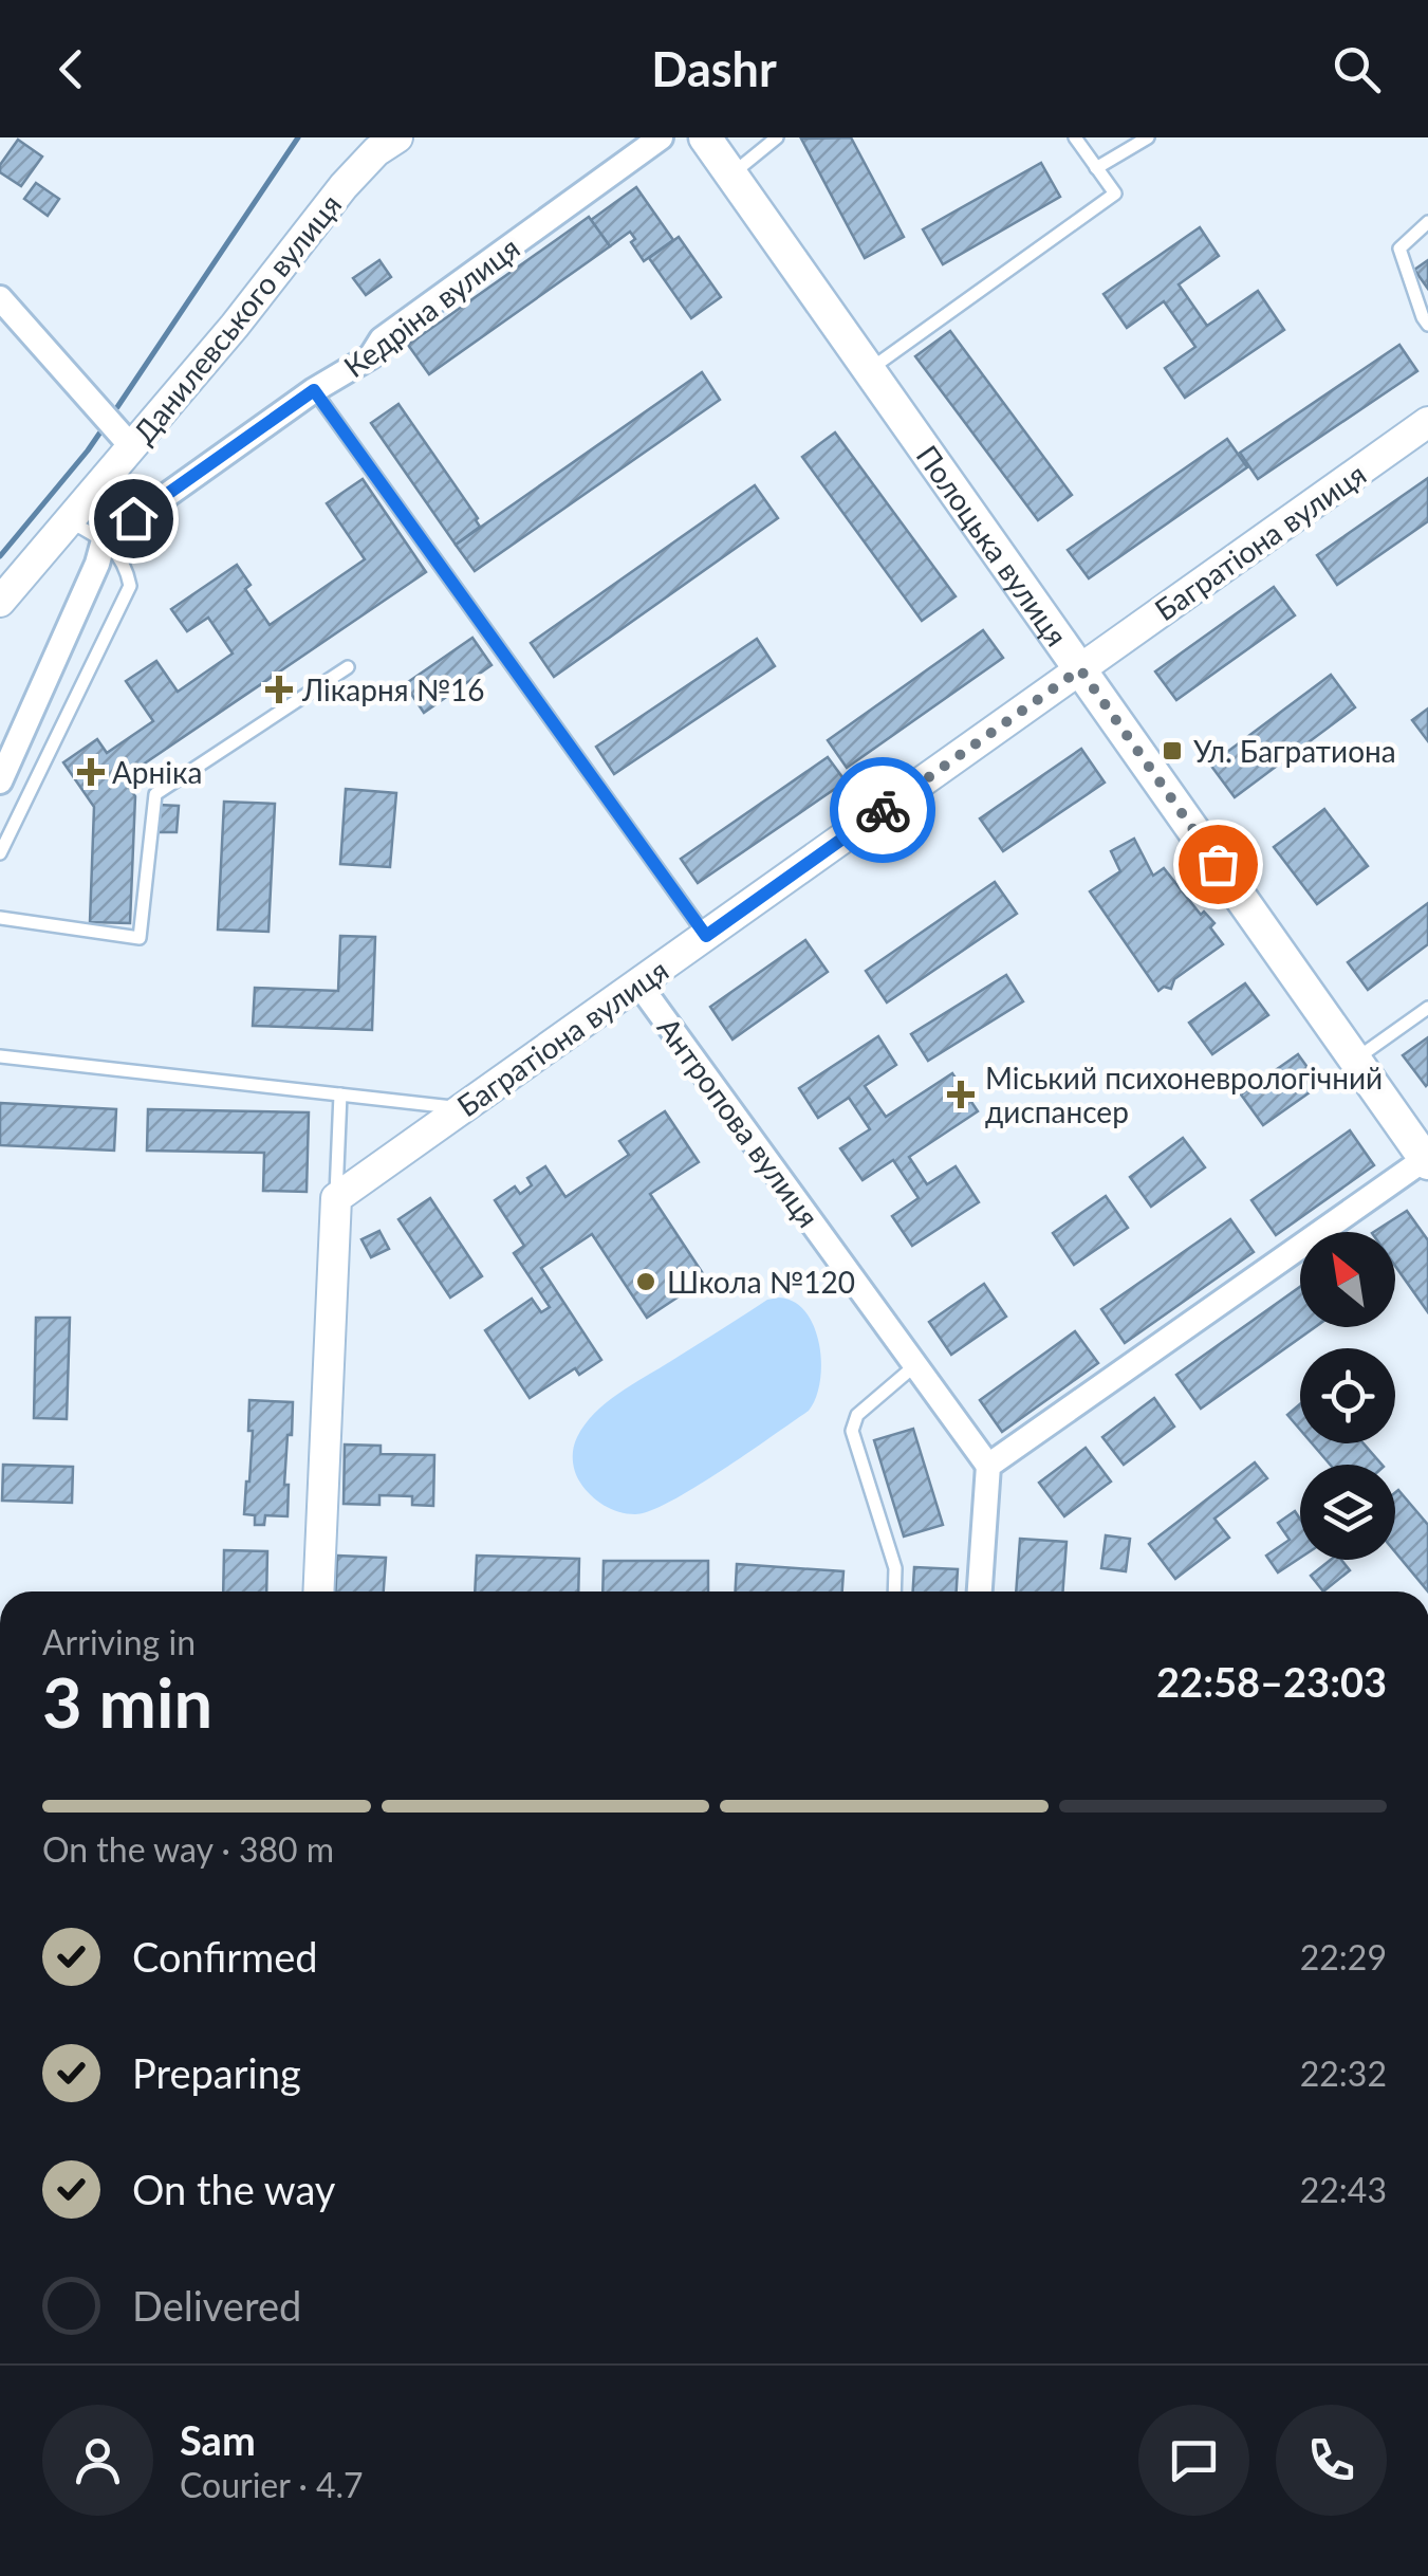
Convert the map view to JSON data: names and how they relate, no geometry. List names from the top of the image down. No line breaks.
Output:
{"streets":{"main road":["Полоцька вулиця"],"street":["Кедріна вулиця","Данилевського вулиця","Багратіона вулиця","Антропова вулиця"]},"crossings":[["Багратіона вулиця","Полоцька вулиця"],["Багратіона вулиця","Антропова вулиця"]],"places":{"health":["Лікарня №16","Арніка","Міський психоневрологічний диспансер"],"transit":["Ул. Багратиона"],"other":["Школа №120"]},"north":"top left","page":{"header":"Dashr","heading":["3 min","Arriving in","22:58–23:03"],"panel":["Sam","Courier · 4.7"],"bar":"On the way · 380 m","list":[["Confirmed","22:29"],["Preparing","22:32"],["On the way","22:43"],"Delivered"]}}
